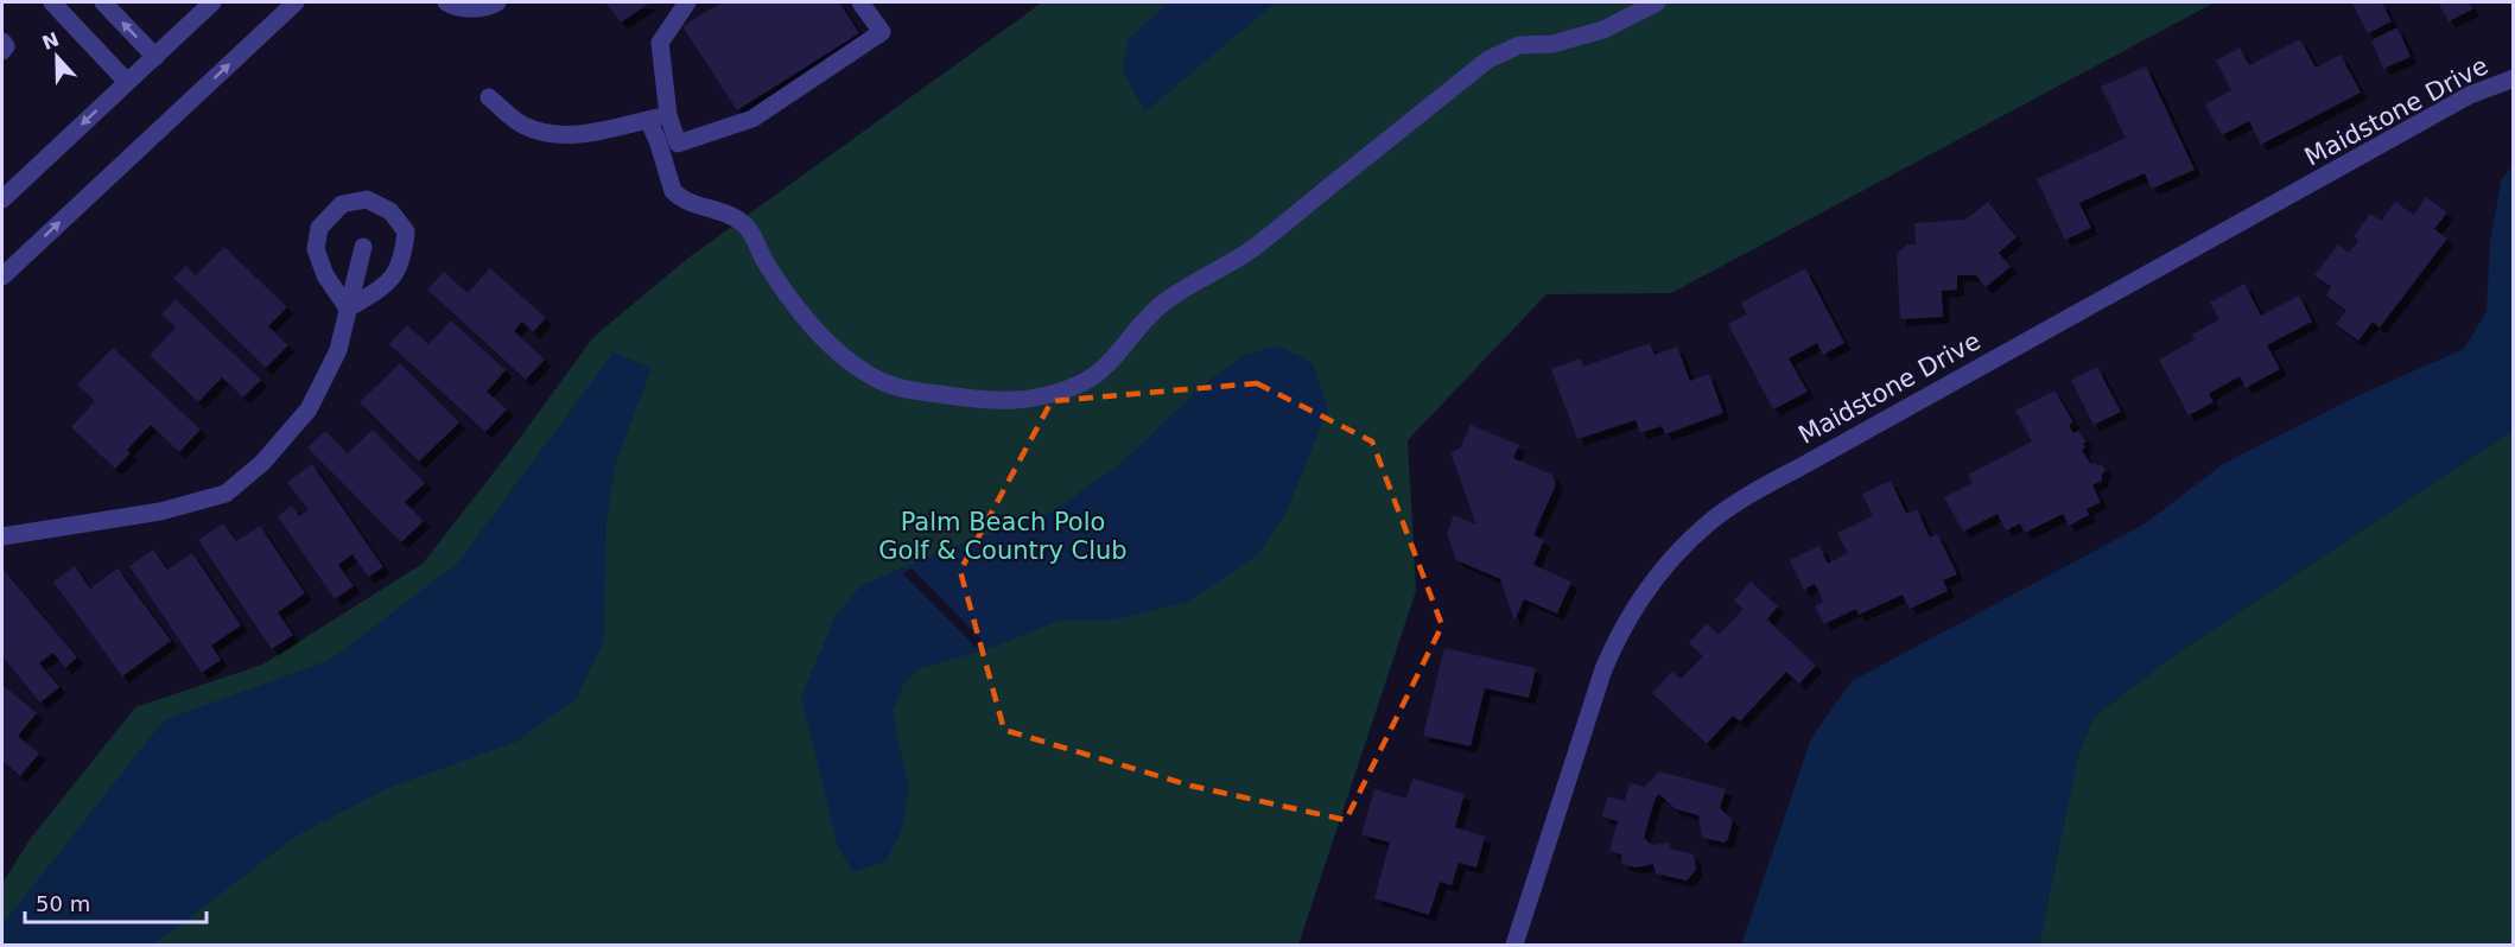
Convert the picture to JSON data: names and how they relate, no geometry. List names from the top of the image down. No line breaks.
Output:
{"streets":{"street":["Maidstone Drive"]},"parks":["Palm Beach Polo Golf & Country Club"],"scale_bar":"50 m","north":"top"}
